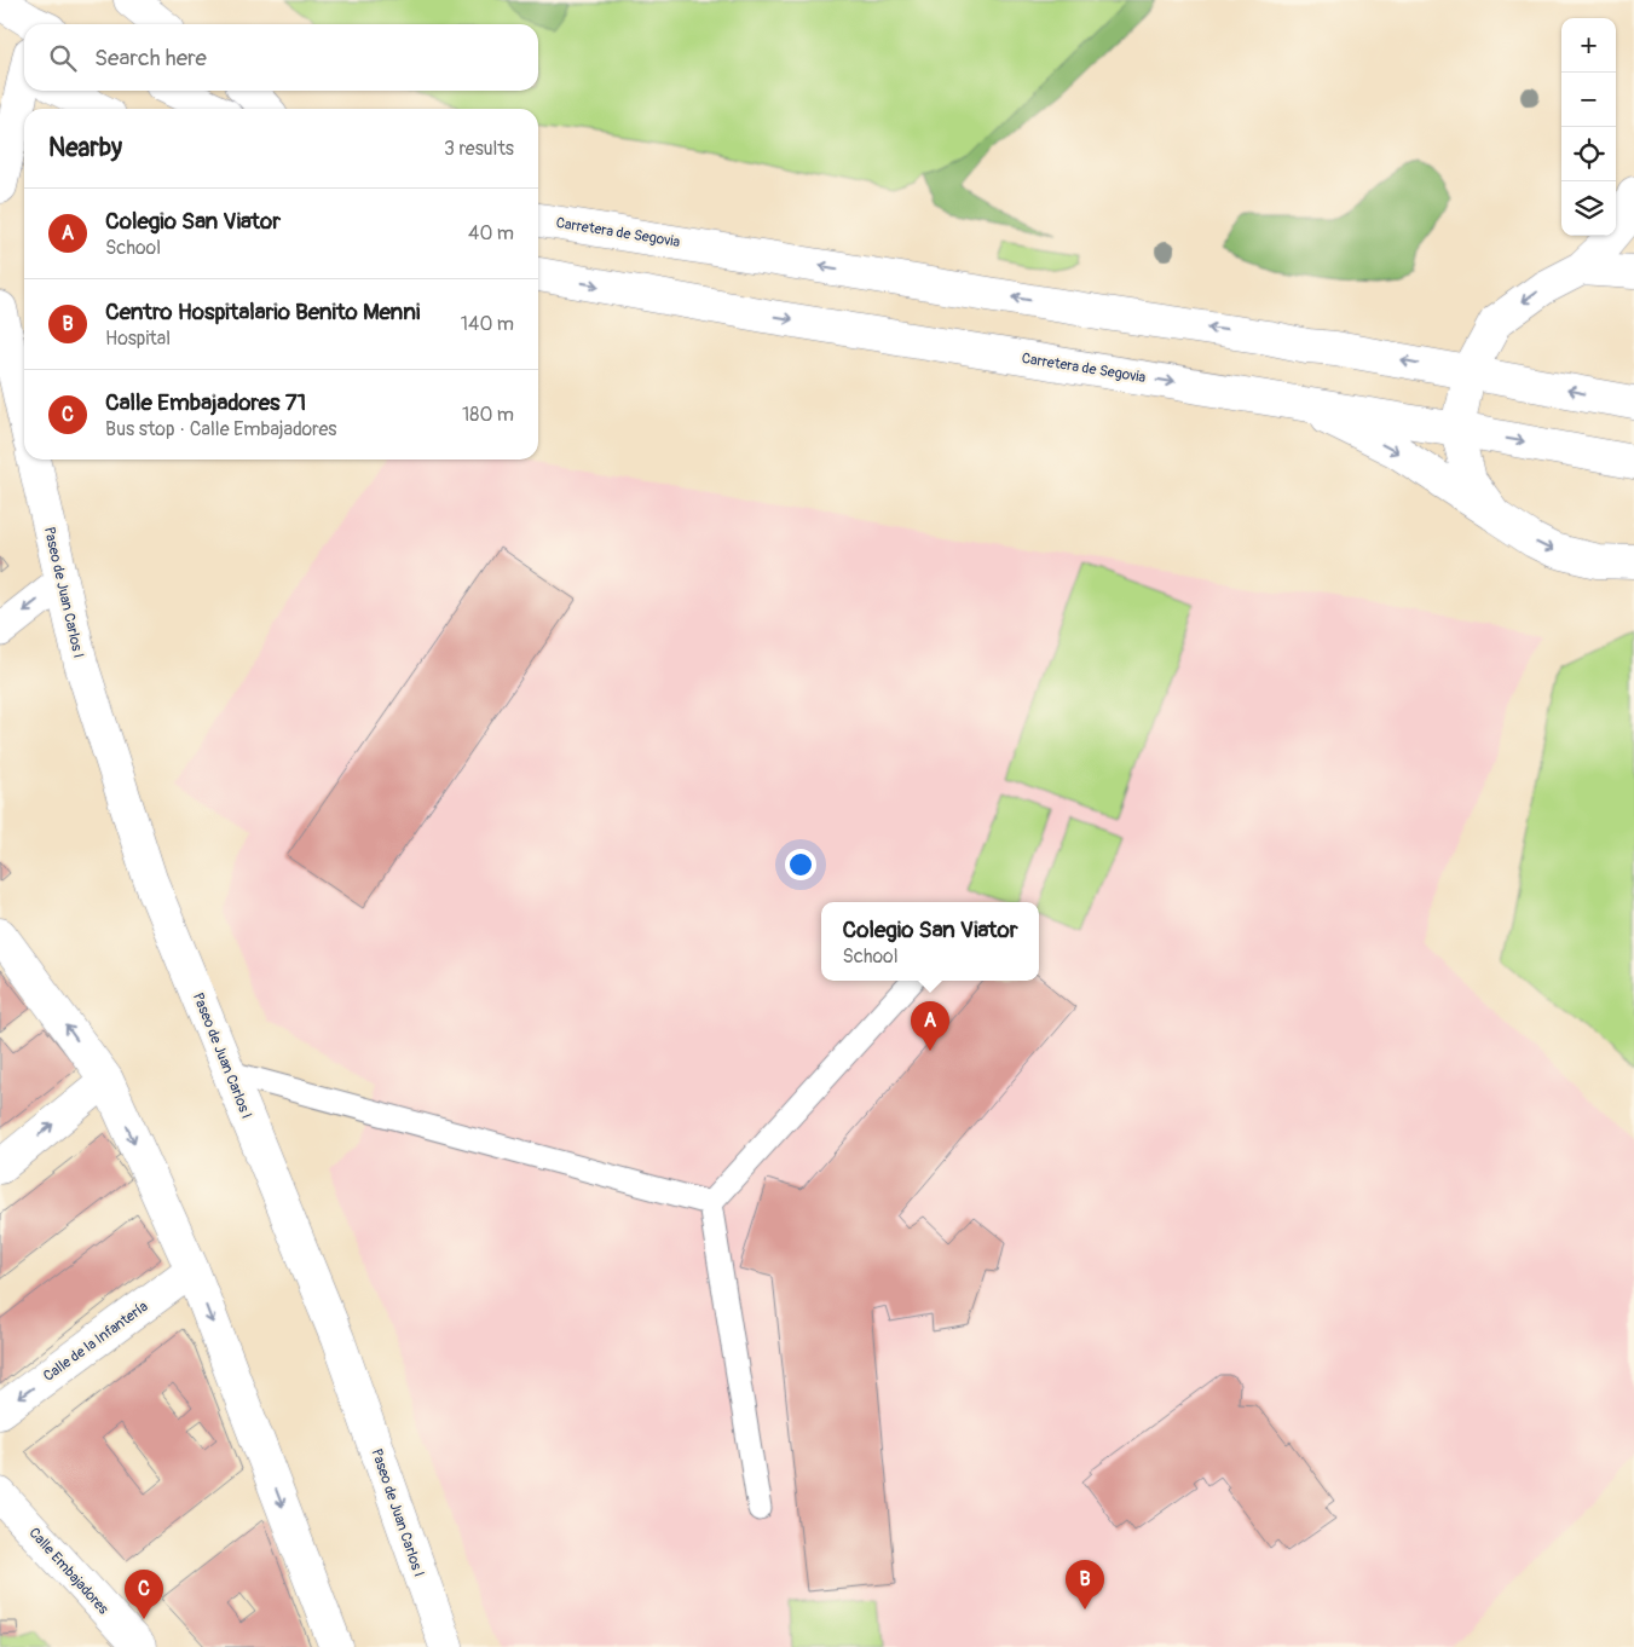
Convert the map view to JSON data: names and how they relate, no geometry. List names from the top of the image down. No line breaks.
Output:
{"streets":{"main road":["Carretera de Segovia","Paseo de Juan Carlos I","Calle de la Infantería","Calle Embajadores"]},"page":{"map_buttons":["+","−"],"search":"Search here","heading":["Nearby","3 results"],"list":[{"mark":"A","name":"Colegio San Viator","note":"School","value":"40 m"},{"mark":"B","name":"Centro Hospitalario Benito Menni","note":"Hospital","value":"140 m"},{"mark":"C","name":"Calle Embajadores 71","note":"Bus stop · Calle Embajadores","value":"180 m"}],"popup":["Colegio San Viator","School"],"pins":["A","B","C"]}}
